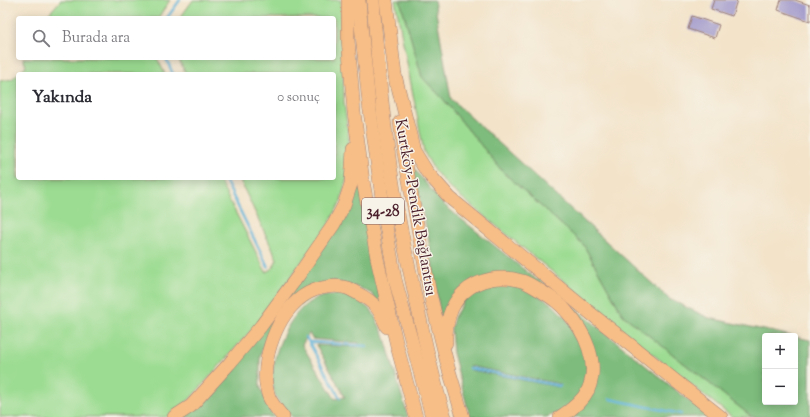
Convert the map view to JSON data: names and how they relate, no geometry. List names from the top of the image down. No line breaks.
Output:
{"streets":{"highway":["Kurtköy-Pendik Bağlantısı","34-28"]},"page":{"search":"Burada ara","heading":["Yakında","0 sonuç"],"map_buttons":["+","−"]}}
